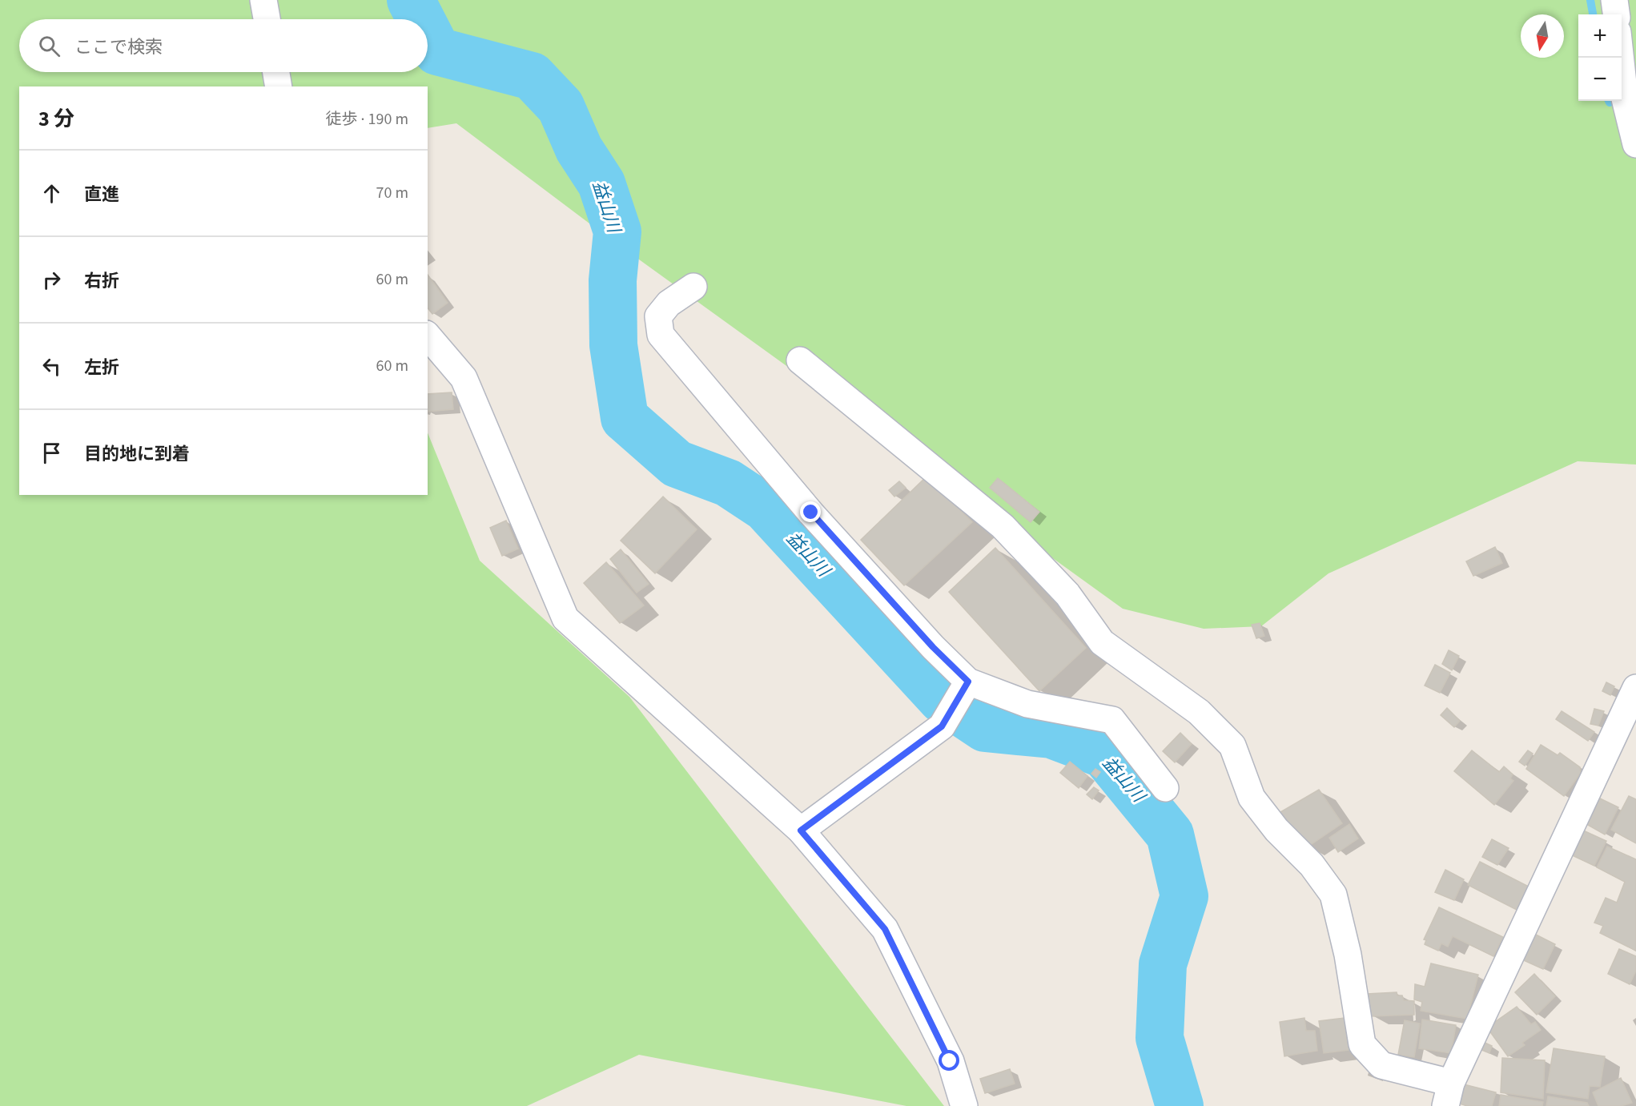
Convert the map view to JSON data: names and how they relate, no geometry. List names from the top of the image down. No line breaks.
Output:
{"water":["益山川"],"north":"bottom","page":{"map_buttons":["+","−"],"search":"ここで検索","heading":["3 分","徒歩 · 190 m"],"list":[["直進","70 m"],["右折","60 m"],["左折","60 m"],"目的地に到着"]}}
